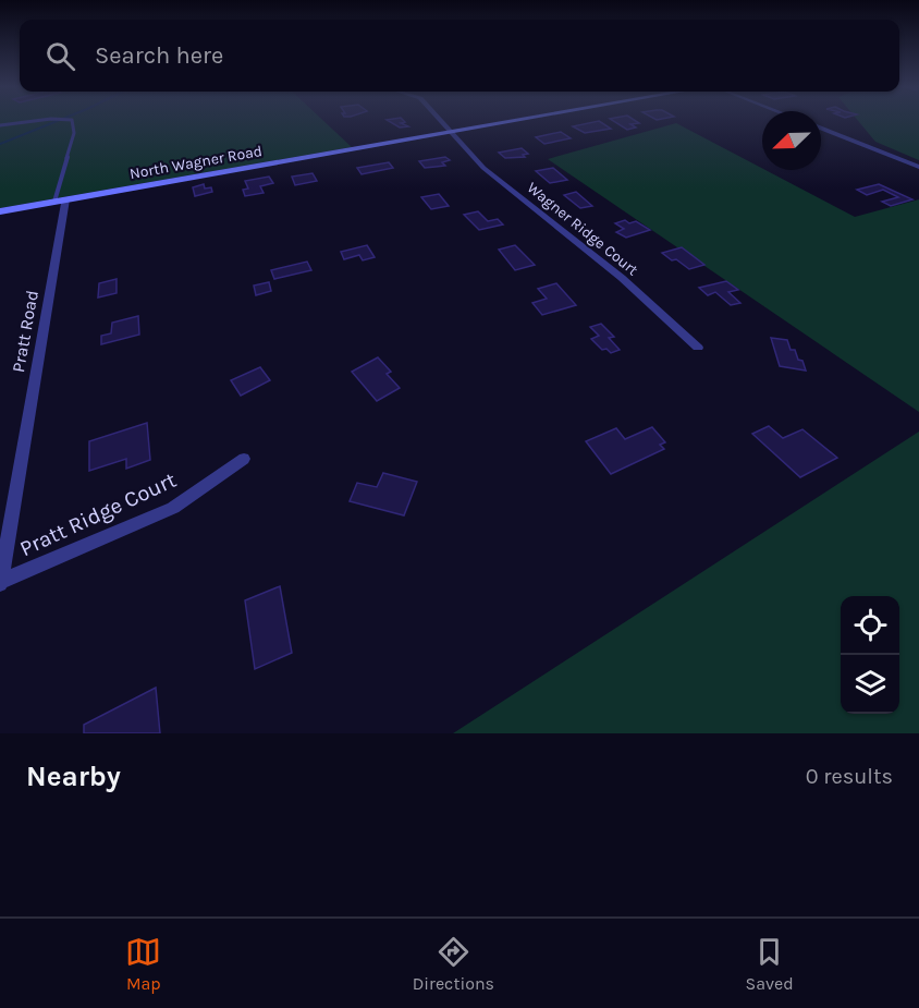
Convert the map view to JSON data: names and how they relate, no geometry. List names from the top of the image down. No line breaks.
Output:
{"streets":{"main road":["North Wagner Road"],"street":["Wagner Ridge Court","Pratt Road","Pratt Ridge Court"]},"crossings":[["North Wagner Road","Wagner Ridge Court"],["North Wagner Road","Pratt Road"],["Pratt Road","Pratt Ridge Court"]],"north":"bottom left","page":{"search":"Search here","heading":["Nearby","0 results"],"nav":["Map","Directions","Saved"]}}
